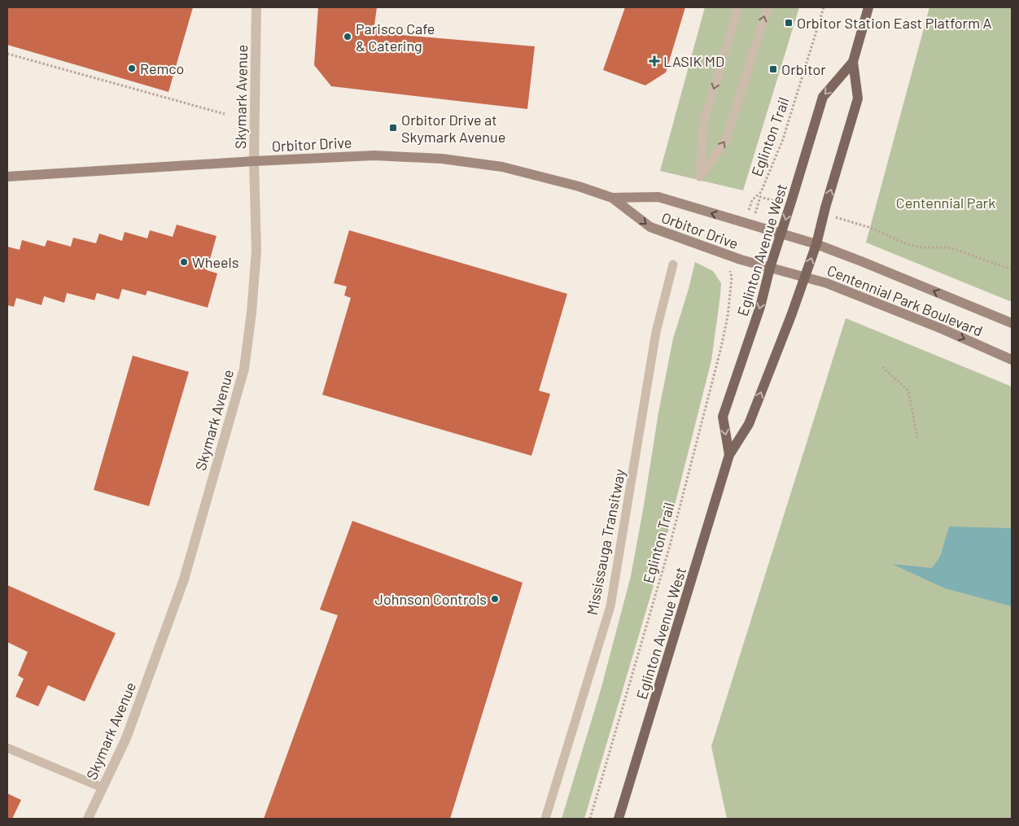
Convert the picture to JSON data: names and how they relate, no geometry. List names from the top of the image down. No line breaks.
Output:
{"streets":{"main road":["Eglinton Avenue West"],"street":["Skymark Avenue","Orbitor Drive","Centennial Park Boulevard"],"lane":["Mississauga Transitway"],"path":["Eglinton Trail"]},"crossings":[["Skymark Avenue","Orbitor Drive"],["Orbitor Drive","Eglinton Avenue West"],["Orbitor Drive","Centennial Park Boulevard"],["Eglinton Avenue West","Centennial Park Boulevard"]],"parks":["Centennial Park"],"places":{"transit":["Orbitor Station East Platform A","Orbitor","Orbitor Drive at Skymark Avenue"],"other":["Parisco Cafe & Catering","Remco","Wheels","Johnson Controls"],"health":["LASIK MD"]}}
